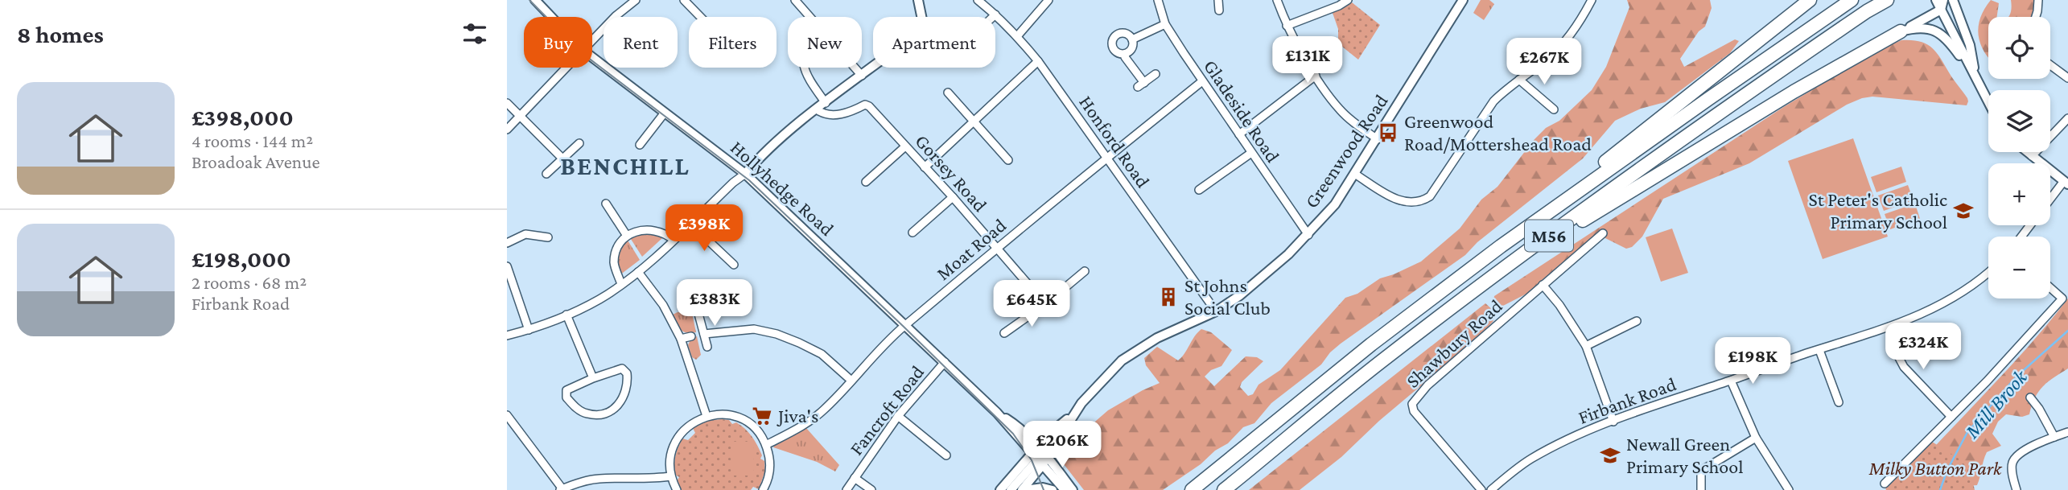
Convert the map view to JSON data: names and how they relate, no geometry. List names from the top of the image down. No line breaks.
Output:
{"streets":{"highway":["M56"],"street":["Gladeside Road","Honford Road","Greenwood Road","Gorsey Road","Hollyhedge Road","Moat Road","Shawbury Road","Firbank Road","Fancroft Road"]},"crossings":[["Gladeside Road","Greenwood Road"],["Gladeside Road","Moat Road"],["Honford Road","Greenwood Road"],["Honford Road","Moat Road"],["Greenwood Road","Hollyhedge Road"],["Gorsey Road","Moat Road"],["Hollyhedge Road","Moat Road"],["Hollyhedge Road","Fancroft Road"]],"districts":["BENCHILL"],"water":["Mill Brook"],"parks":["Milky Button Park"],"places":{"bus stop":["Greenwood Road/Mottershead Road"],"school or university":["St Peter's Catholic Primary School","Newall Green Primary School"],"building":["St Johns Social Club"],"supermarket":["Jiva's"]},"page":{"heading":"8 homes","map_buttons":["+","−"],"chip":["Buy","Rent","Filters","New","Apartment"],"price":["£131K","£267K","£398K","£383K","£645K","£324K","£198K","£206K"],"list":[{"name":"£398,000","note":"4 rooms · 144 m² · Broadoak Avenue"},{"name":"£198,000","note":"2 rooms · 68 m² · Firbank Road"}]}}
